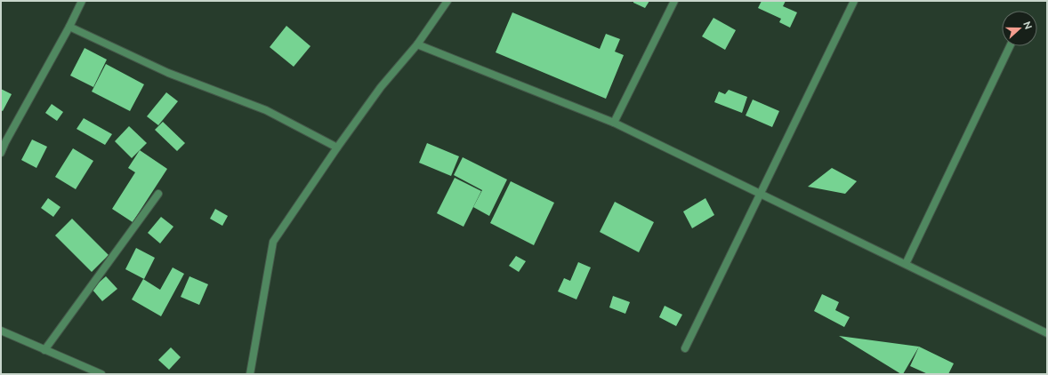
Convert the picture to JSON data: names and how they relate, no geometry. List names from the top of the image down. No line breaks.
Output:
{"north":"right"}
